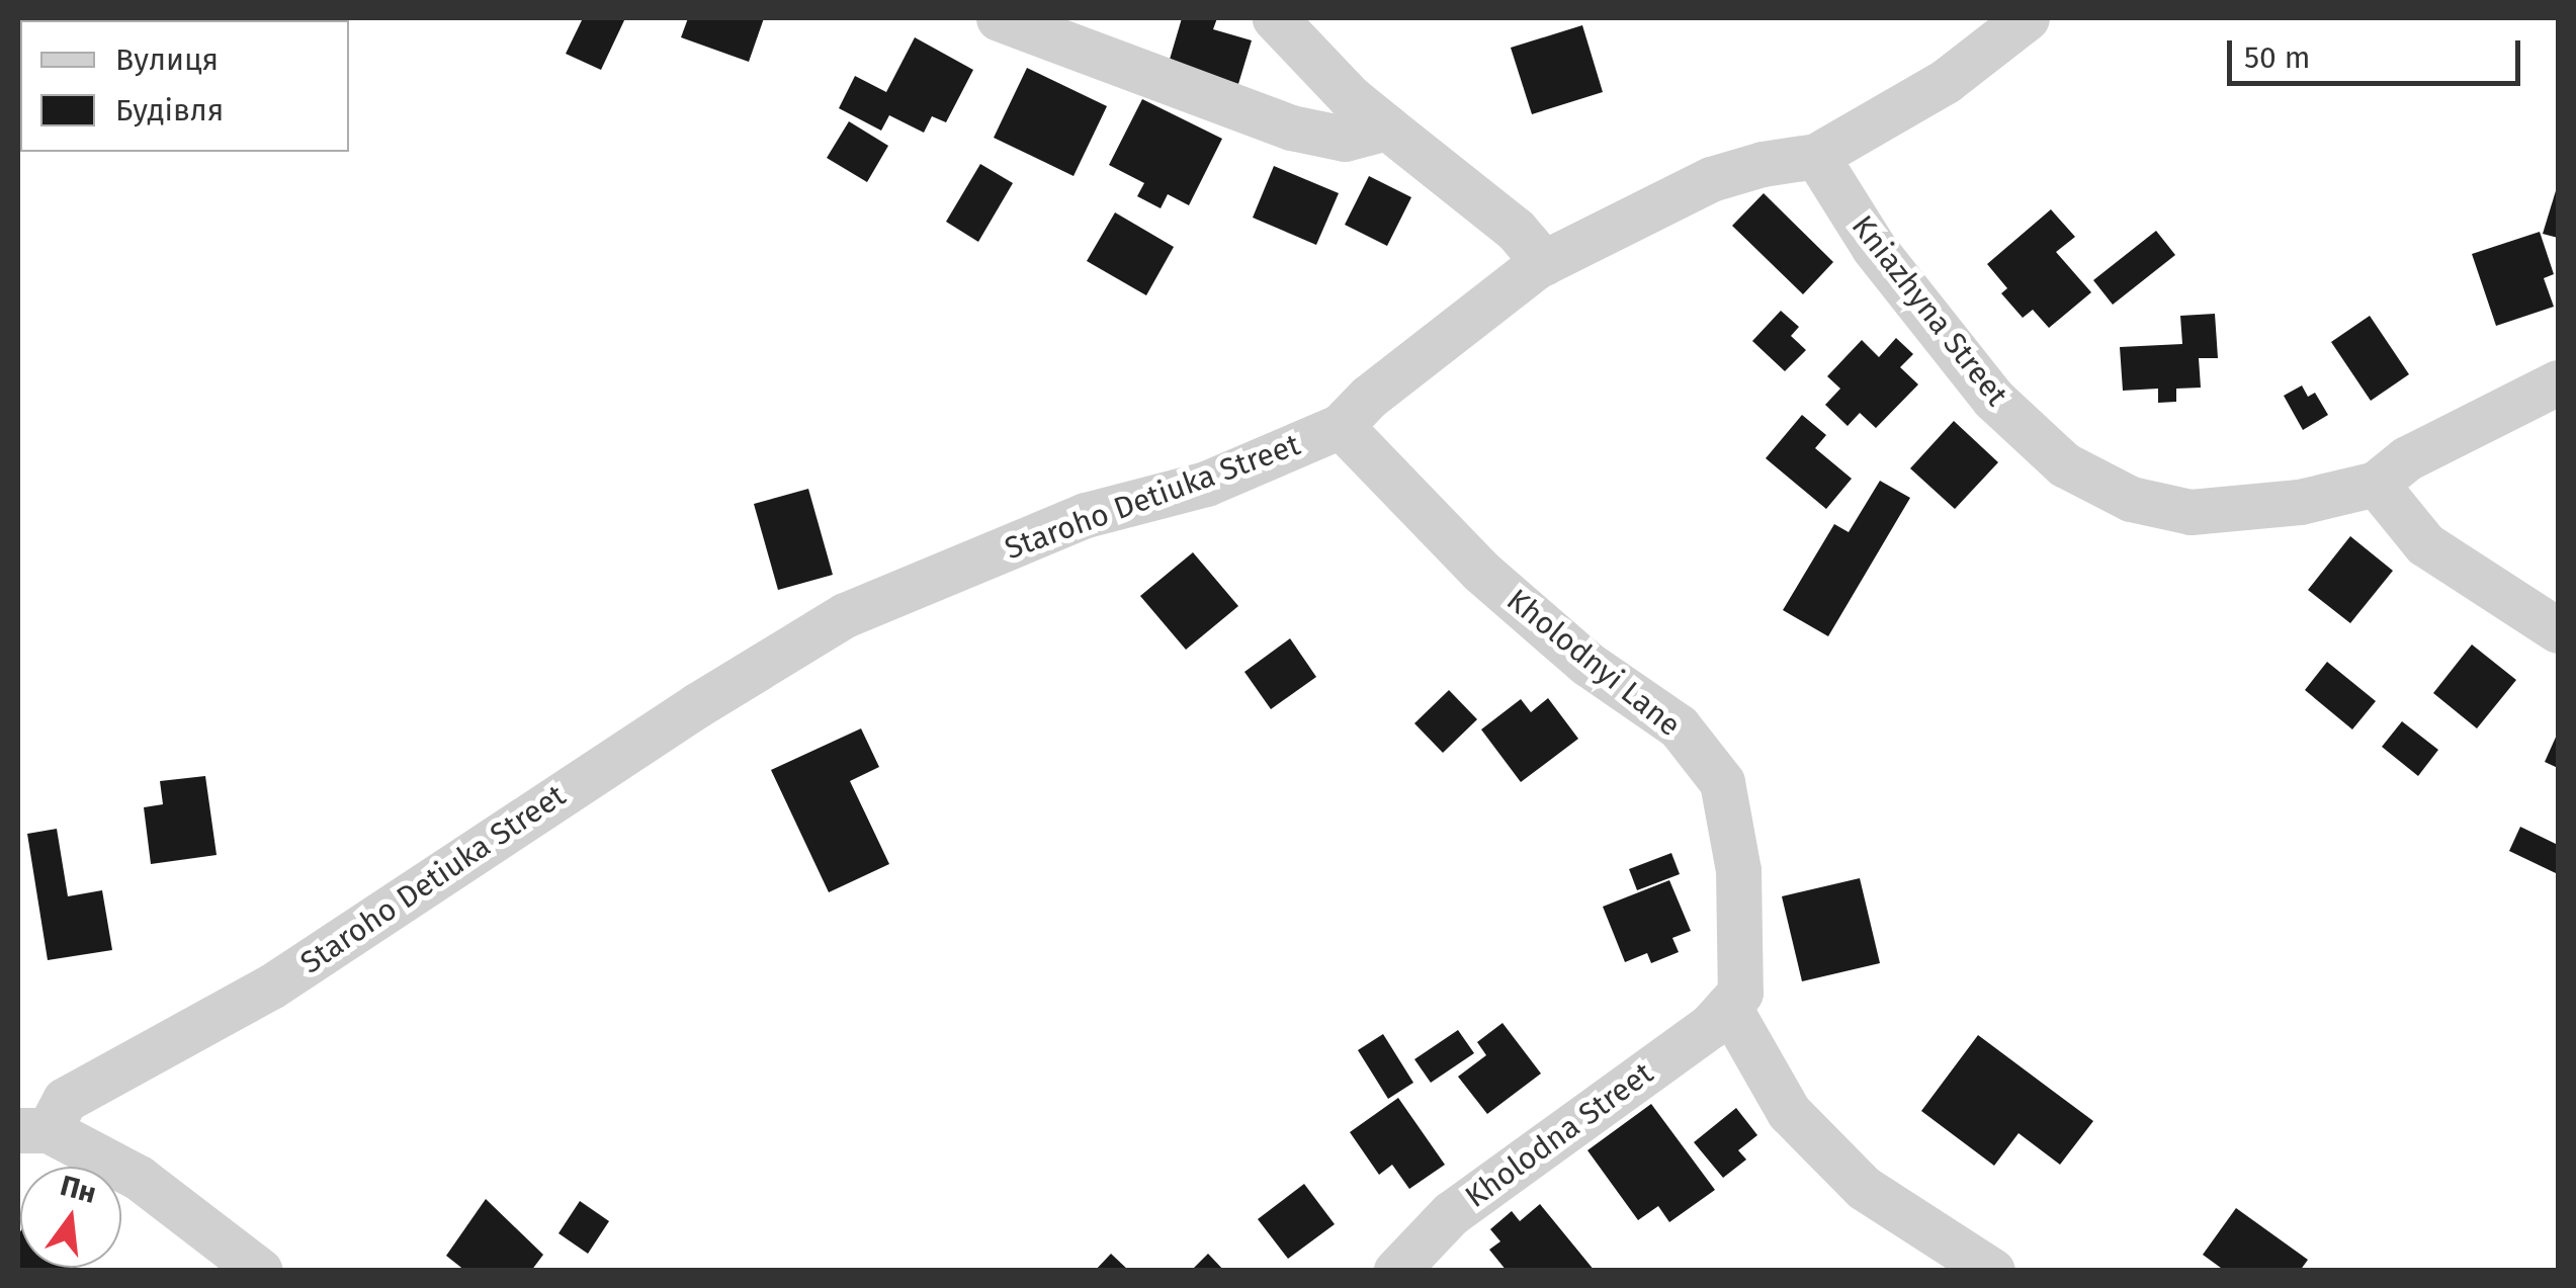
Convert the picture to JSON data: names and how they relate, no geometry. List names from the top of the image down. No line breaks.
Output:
{"streets":{"street":["Kniazhyna Street","Staroho Detiuka Street","Kholodnyi Lane","Kholodna Street"]},"crossings":[["Kniazhyna Street","Staroho Detiuka Street"],["Staroho Detiuka Street","Kholodnyi Lane"],["Kholodnyi Lane","Kholodna Street"]],"legend":["Вулиця","Будівля"],"scale_bar":"50 m","north":"top"}
